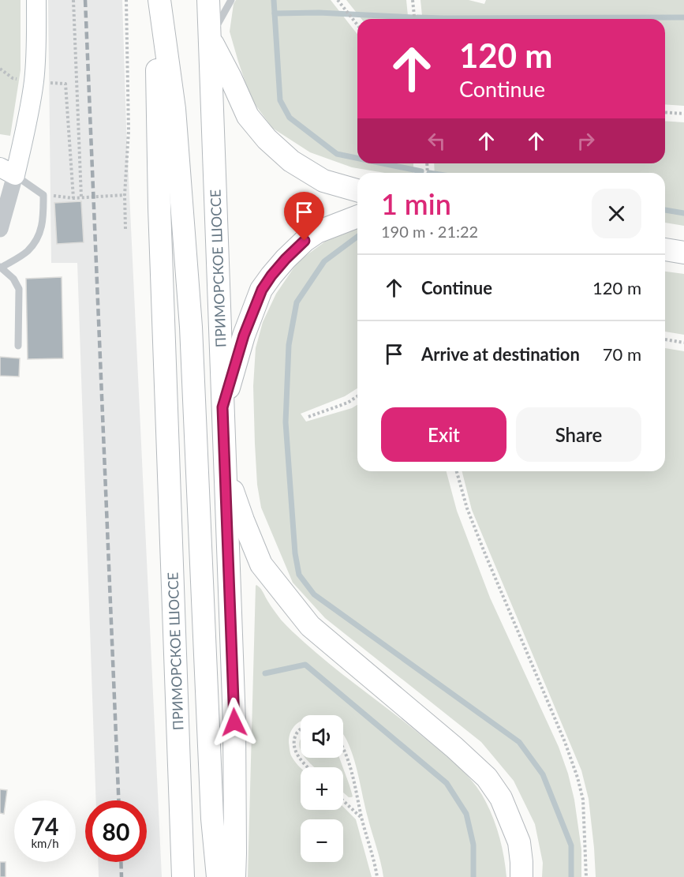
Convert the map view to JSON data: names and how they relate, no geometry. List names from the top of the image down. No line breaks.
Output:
{"streets":{"highway":["ПРИМОРСКОЕ ШОССЕ"]},"page":{"turn":["120 m","Continue"],"heading":["1 min","190 m · 21:22"],"list":[{"name":"Continue","value":"120 m"},{"name":"Arrive at destination","value":"70 m"}],"buttons":["Exit","Share"],"map_buttons":["+","−"],"speed":"74 km/h","limit":"80"}}
